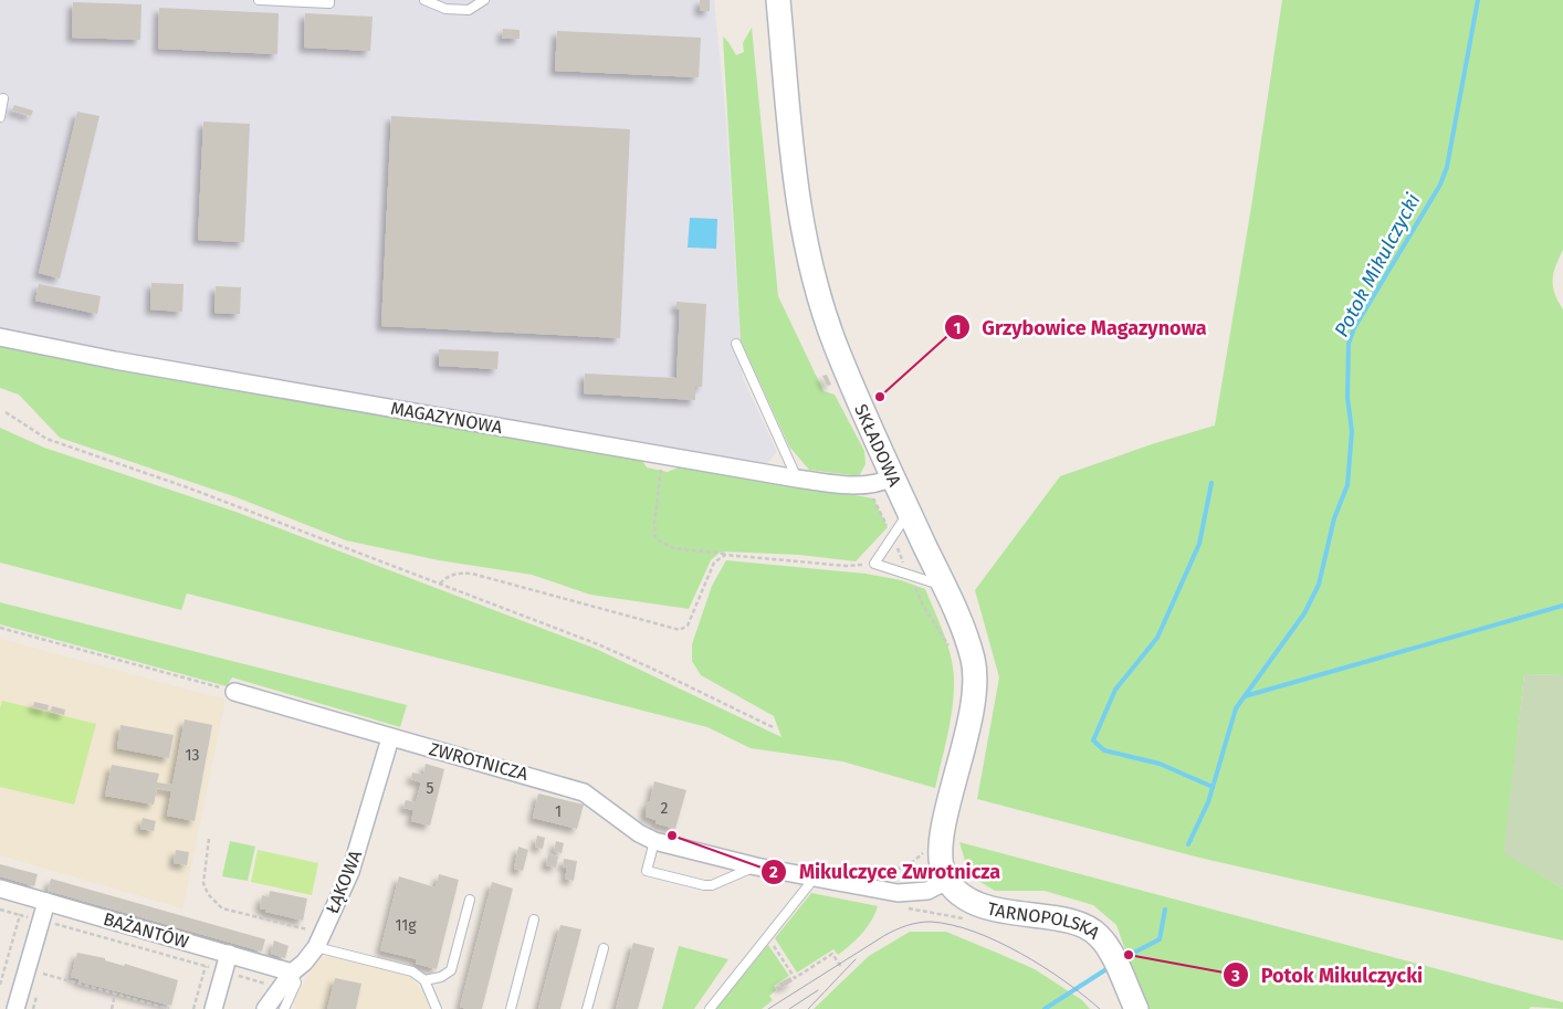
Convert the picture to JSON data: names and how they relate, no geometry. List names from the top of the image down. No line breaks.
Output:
{"streets":{"main road":["SKŁADOWA","TARNOPOLSKA"],"street":["MAGAZYNOWA","ZWROTNICZA","ŁĄKOWA","BAŻANTÓW"]},"crossings":[["MAGAZYNOWA","SKŁADOWA"],["SKŁADOWA","ZWROTNICZA"],["SKŁADOWA","TARNOPOLSKA"],["ZWROTNICZA","ŁĄKOWA"],["ZWROTNICZA","TARNOPOLSKA"],["ŁĄKOWA","BAŻANTÓW"]],"water":["Potok Mikulczycki"],"places":["Grzybowice Magazynowa","Mikulczyce Zwrotnicza","Potok Mikulczycki"],"house_numbers":["13","5","2","1","11g"]}
